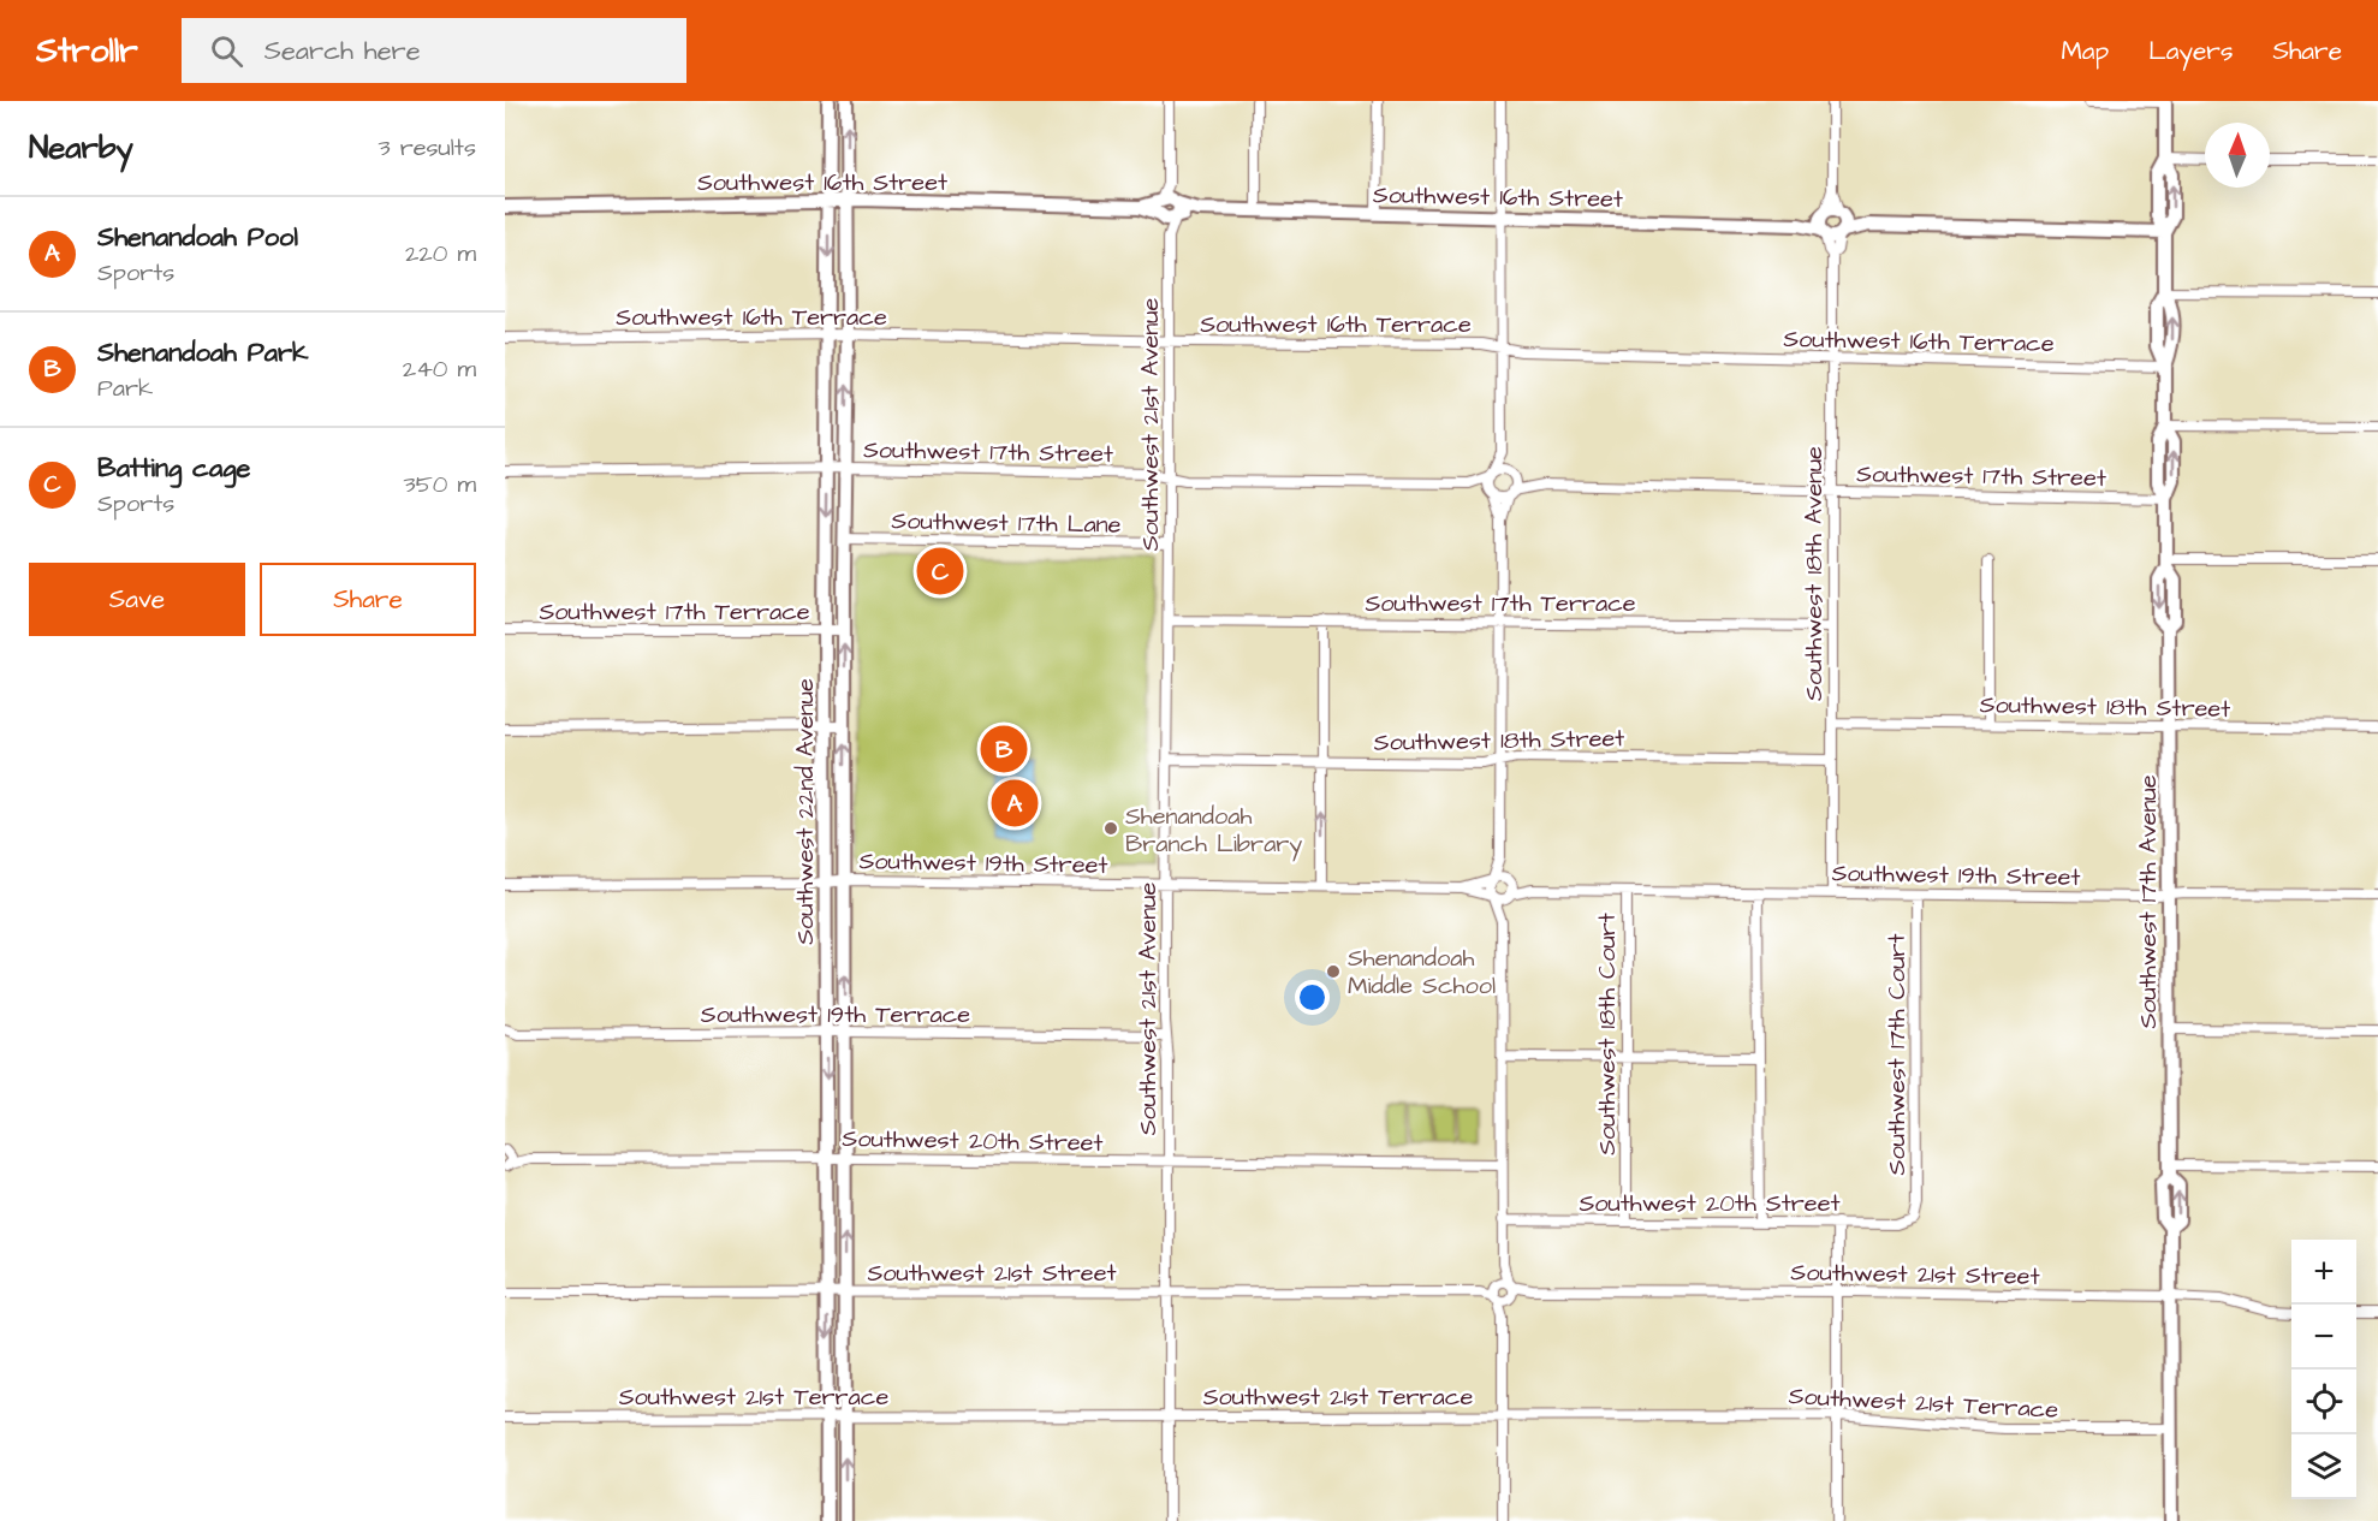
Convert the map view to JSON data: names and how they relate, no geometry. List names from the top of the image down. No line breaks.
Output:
{"streets":{"main road":["Southwest 16th Street","Southwest 22nd Avenue","Southwest 17th Avenue"],"street":["Southwest 16th Terrace","Southwest 21st Avenue","Southwest 17th Street","Southwest 17th Lane","Southwest 18th Avenue","Southwest 17th Terrace","Southwest 18th Street","Southwest 19th Street","Southwest 19th Terrace","Southwest 18th Court","Southwest 17th Court","Southwest 20th Street","Southwest 21st Street","Southwest 21st Terrace"]},"crossings":[["Southwest 16th Street","Southwest 21st Avenue"],["Southwest 16th Street","Southwest 18th Avenue"],["Southwest 16th Street","Southwest 22nd Avenue"],["Southwest 16th Street","Southwest 17th Avenue"],["Southwest 16th Terrace","Southwest 21st Avenue"],["Southwest 16th Terrace","Southwest 18th Avenue"],["Southwest 16th Terrace","Southwest 22nd Avenue"],["Southwest 16th Terrace","Southwest 17th Avenue"],["Southwest 21st Avenue","Southwest 17th Street"],["Southwest 21st Avenue","Southwest 17th Lane"],["Southwest 21st Avenue","Southwest 17th Terrace"],["Southwest 21st Avenue","Southwest 18th Street"],["Southwest 21st Avenue","Southwest 19th Street"],["Southwest 21st Avenue","Southwest 19th Terrace"],["Southwest 21st Avenue","Southwest 20th Street"],["Southwest 21st Avenue","Southwest 21st Street"],["Southwest 21st Avenue","Southwest 21st Terrace"],["Southwest 17th Street","Southwest 18th Avenue"],["Southwest 17th Street","Southwest 22nd Avenue"],["Southwest 17th Street","Southwest 17th Avenue"],["Southwest 17th Lane","Southwest 22nd Avenue"],["Southwest 18th Avenue","Southwest 17th Terrace"],["Southwest 18th Avenue","Southwest 18th Street"],["Southwest 18th Avenue","Southwest 19th Street"],["Southwest 17th Terrace","Southwest 22nd Avenue"],["Southwest 18th Street","Southwest 17th Avenue"],["Southwest 22nd Avenue","Southwest 19th Street"],["Southwest 22nd Avenue","Southwest 19th Terrace"],["Southwest 22nd Avenue","Southwest 20th Street"],["Southwest 22nd Avenue","Southwest 21st Street"],["Southwest 22nd Avenue","Southwest 21st Terrace"],["Southwest 19th Street","Southwest 17th Avenue"],["Southwest 19th Street","Southwest 18th Court"],["Southwest 19th Street","Southwest 17th Court"],["Southwest 17th Avenue","Southwest 21st Street"],["Southwest 17th Avenue","Southwest 21st Terrace"],["Southwest 18th Court","Southwest 20th Street"],["Southwest 17th Court","Southwest 20th Street"]],"places":["Shenandoah Branch Library","Shenandoah Middle School"],"north":"top","page":{"header":"Strollr","search":"Search here","nav":["Map","Layers","Share"],"heading":["Nearby","3 results"],"list":[{"mark":"A","name":"Shenandoah Pool","note":"Sports","value":"220 m"},{"mark":"B","name":"Shenandoah Park","note":"Park","value":"240 m"},{"mark":"C","name":"Batting cage","note":"Sports","value":"350 m"}],"buttons":["Save","Share"],"pins":["C","B","A"],"map_buttons":["+","−"]}}
